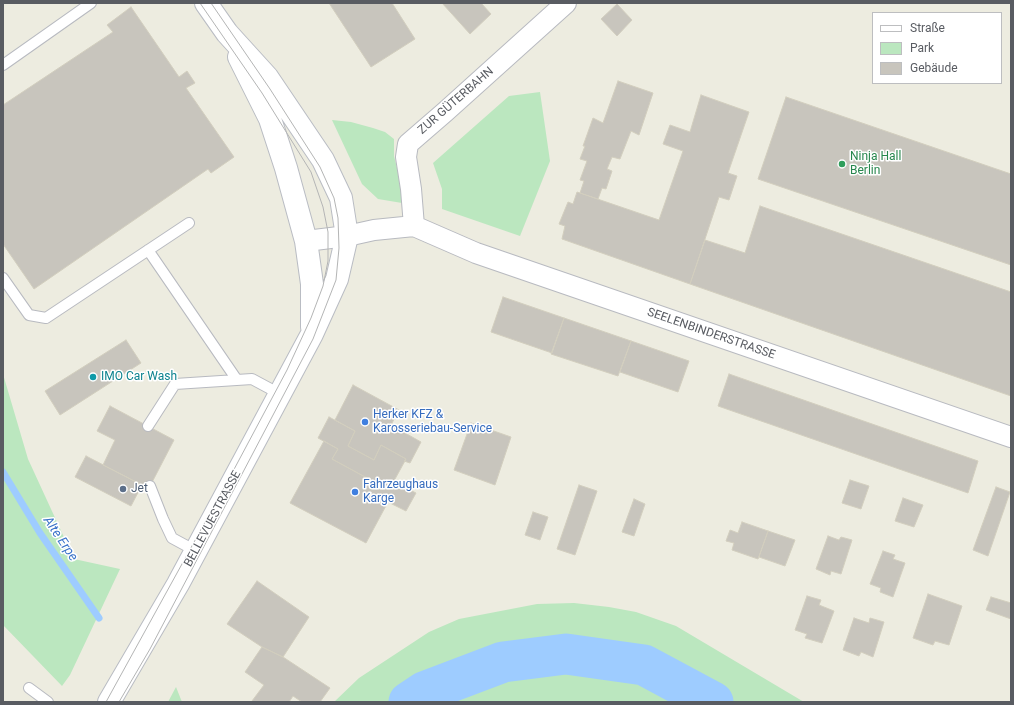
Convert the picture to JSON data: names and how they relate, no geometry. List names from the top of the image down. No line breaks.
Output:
{"streets":{"street":["ZUR GÜTERBAHN","SEELENBINDERSTRASSE","BELLEVUESTRASSE"]},"crossings":[["ZUR GÜTERBAHN","SEELENBINDERSTRASSE"]],"water":["Alte Erpe"],"places":["Ninja Hall Berlin","IMO Car Wash","Herker KFZ & Karosseriebau-Service","Jet","Fahrzeughaus Karge"],"legend":["Straße","Park","Gebäude"]}
